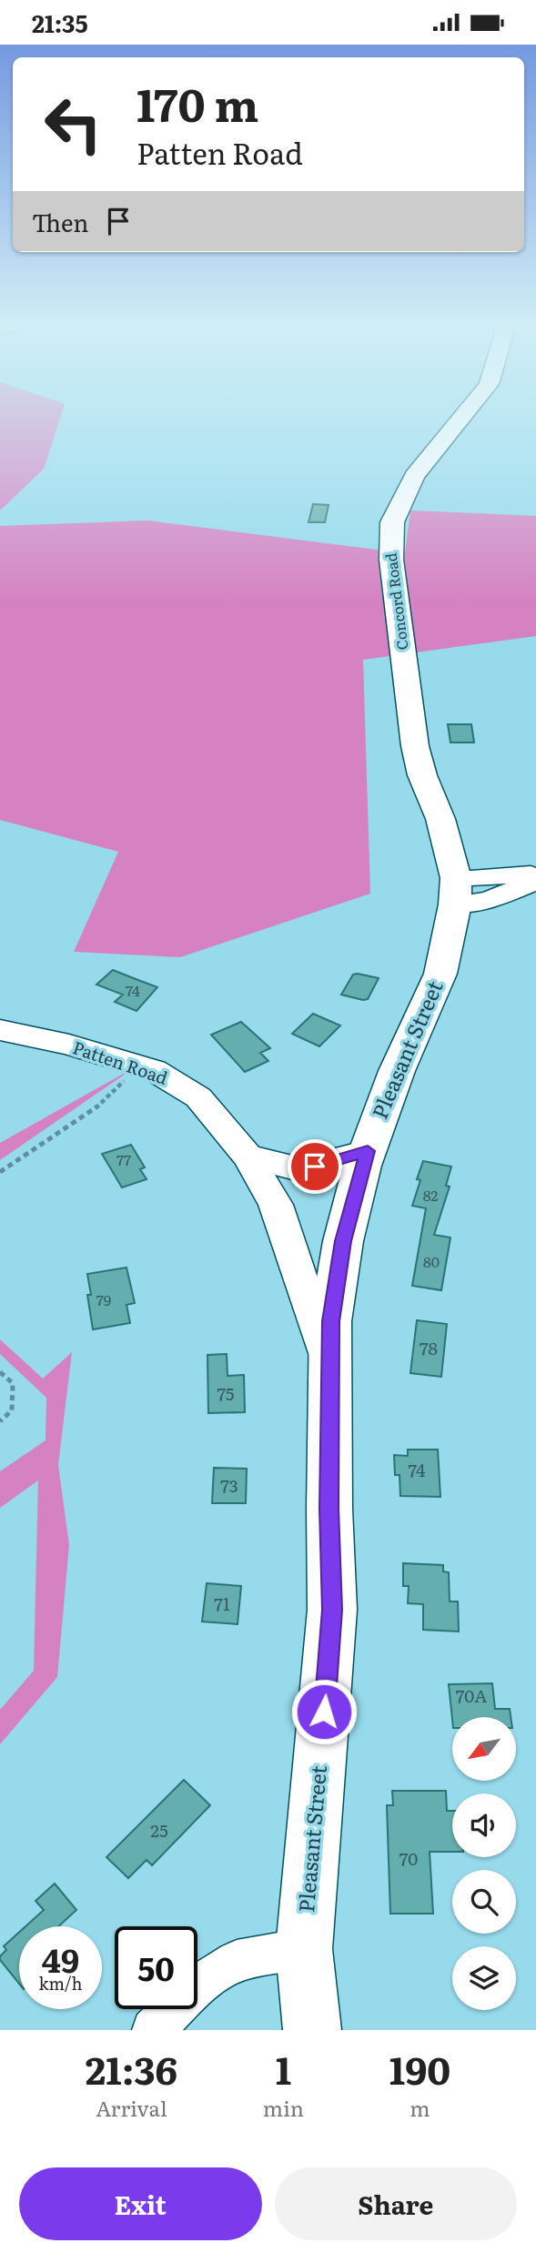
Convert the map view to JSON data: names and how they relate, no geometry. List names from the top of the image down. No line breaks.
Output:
{"streets":{"main road":["Concord Road","Pleasant Street"],"street":["Patten Road"]},"crossings":[["Concord Road","Pleasant Street"],["Pleasant Street","Patten Road"]],"house_numbers":["74","77","82","80","79","78","75","74","73","71","70A","25","70"],"north":"bottom left","page":{"status":"21:35","turn":["170 m","Patten Road"],"then":"Then","speed":"49 km/h","limit":"50","eta":["21:36","Arrival","1","min","190","m"],"buttons":["Exit","Share"]}}
